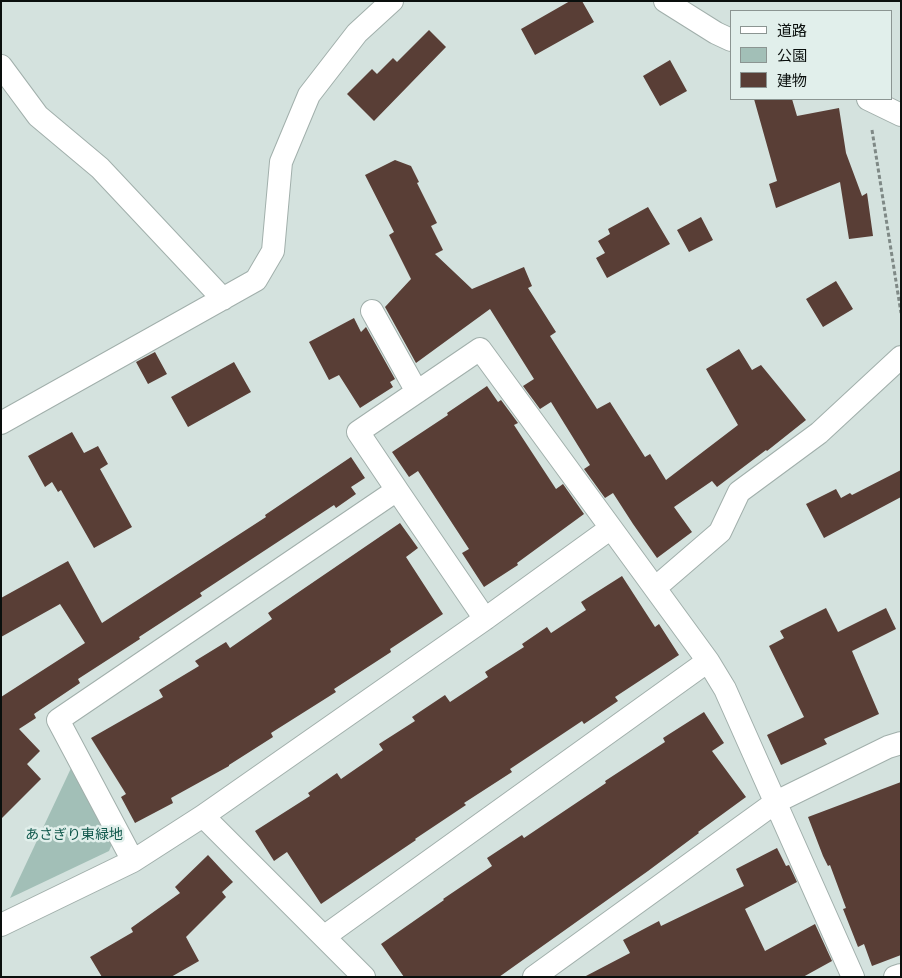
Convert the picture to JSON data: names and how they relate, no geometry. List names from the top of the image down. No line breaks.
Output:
{"parks":["あさぎり東緑地"],"legend":["道路","公園","建物"]}
